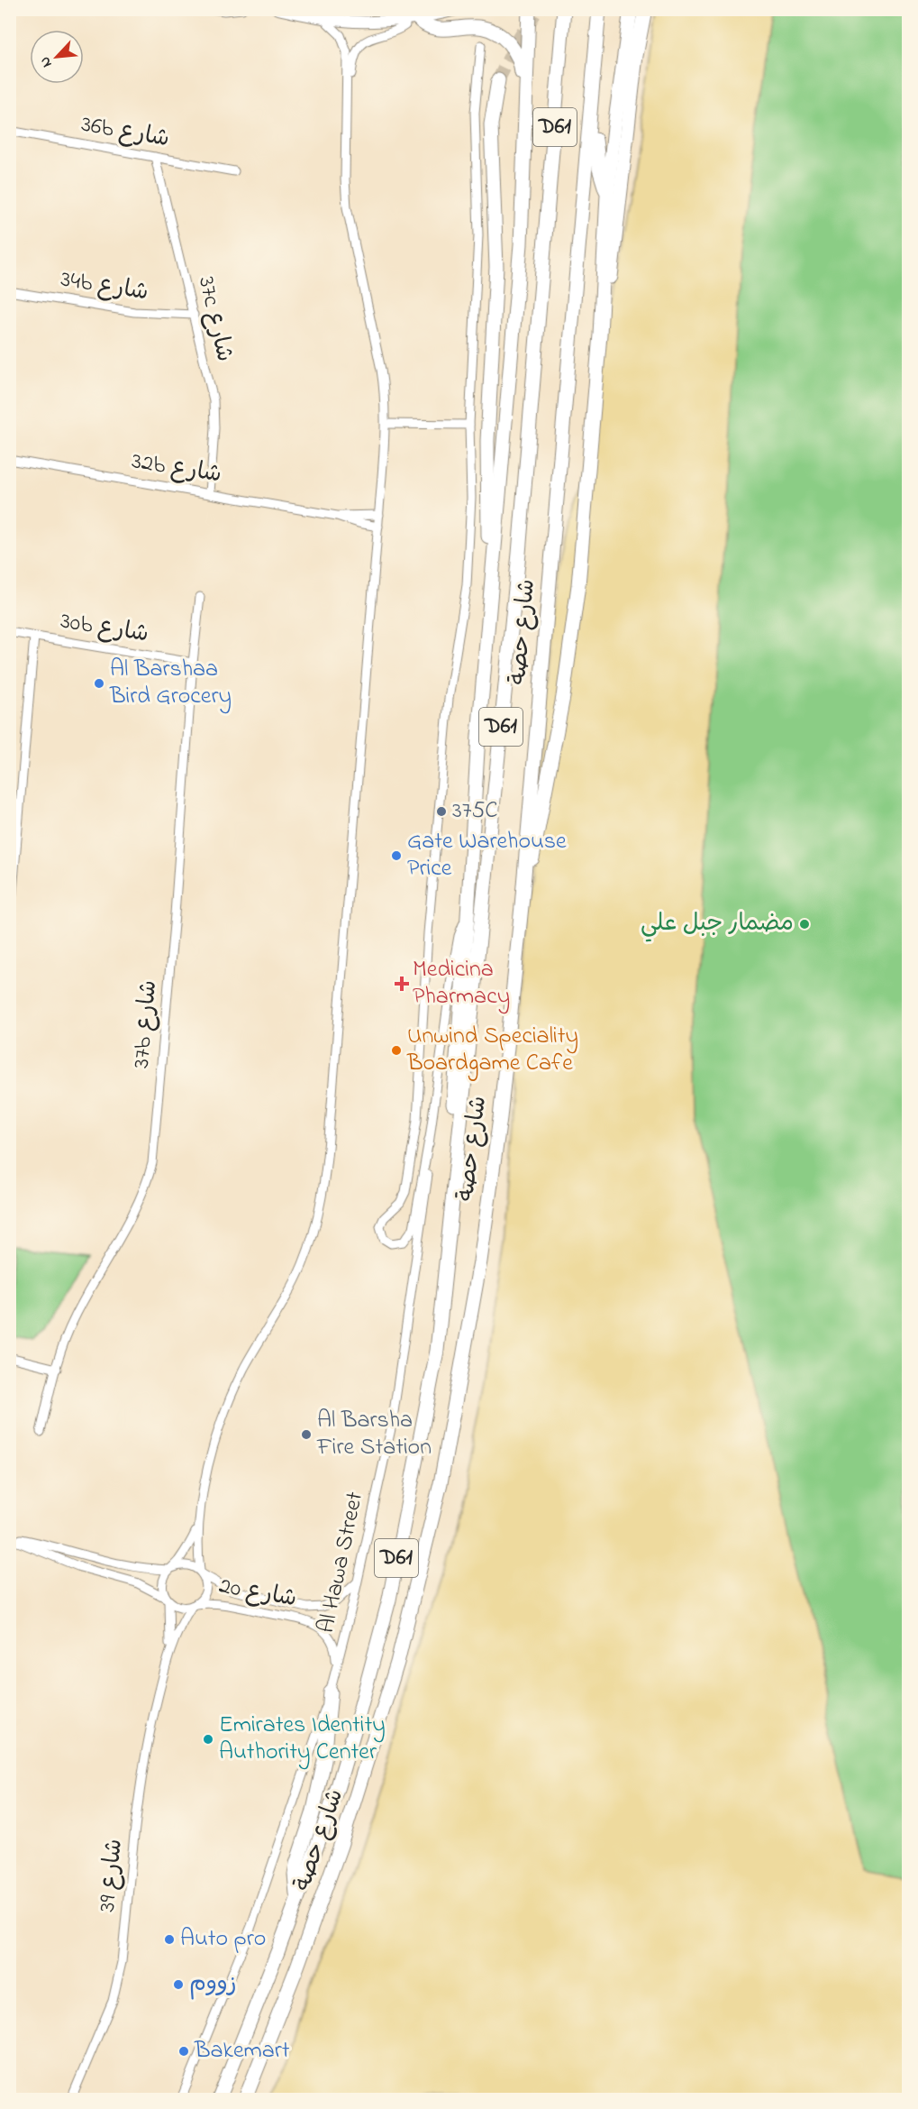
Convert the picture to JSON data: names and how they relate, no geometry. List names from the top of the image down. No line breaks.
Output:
{"streets":{"main road":["D61","شارع حصة"],"street":["36b شارع","34b شارع","37c شارع","32b شارع","30b شارع","37b شارع","Al Hawa Street","شارع 20","شارع 39"]},"crossings":[["D61","شارع حصة"],["36b شارع","37c شارع"],["34b شارع","37c شارع"],["37c شارع","32b شارع"],["30b شارع","37b شارع"],["شارع حصة","Al Hawa Street"],["Al Hawa Street","شارع 20"],["شارع 20","شارع 39"]],"places":{"other":["Al Barshaa Bird Grocery","375C","Gate Warehouse Price","مضمار جبل علي","Unwind Speciality Boardgame Cafe","Al Barsha Fire Station","Emirates Identity Authority Center","Auto pro","زووم","Bakemart"],"health":["Medicina Pharmacy"]},"north":"bottom left"}
